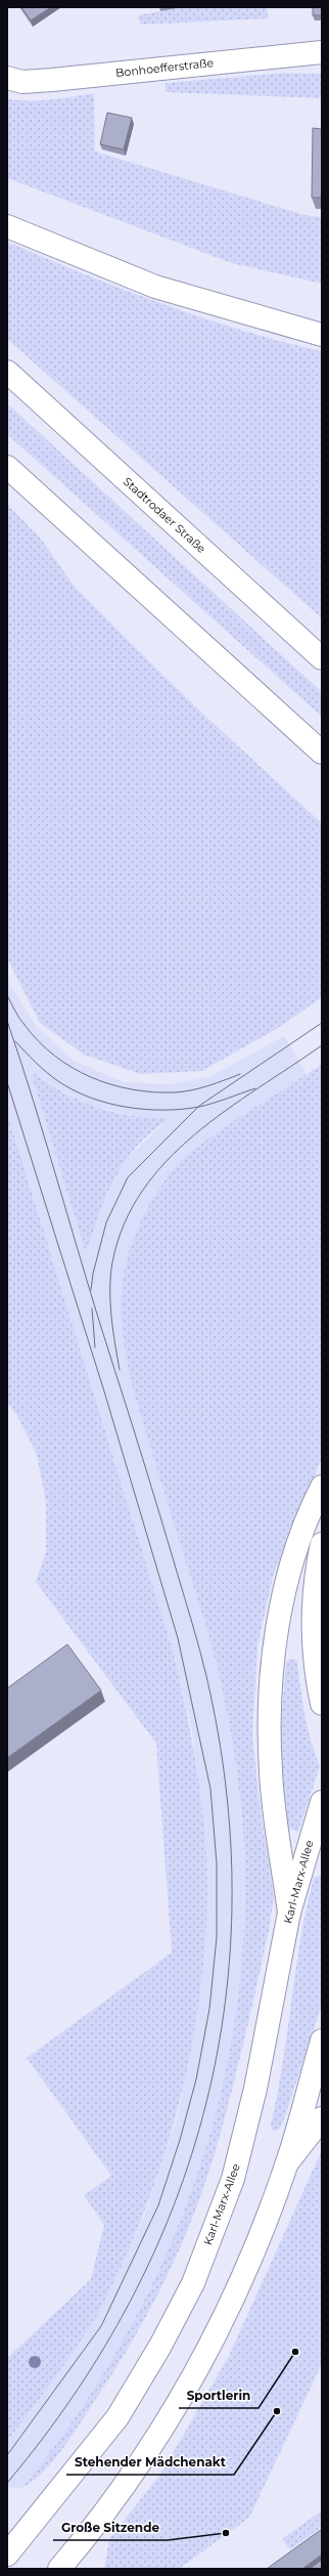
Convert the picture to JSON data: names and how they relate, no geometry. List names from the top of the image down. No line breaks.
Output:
{"streets":{"main road":["Bonhoefferstraße","Stadtrodaer Straße","Karl-Marx-Allee"]},"places":["Sportlerin","Stehender Mädchenakt","Große Sitzende"]}
